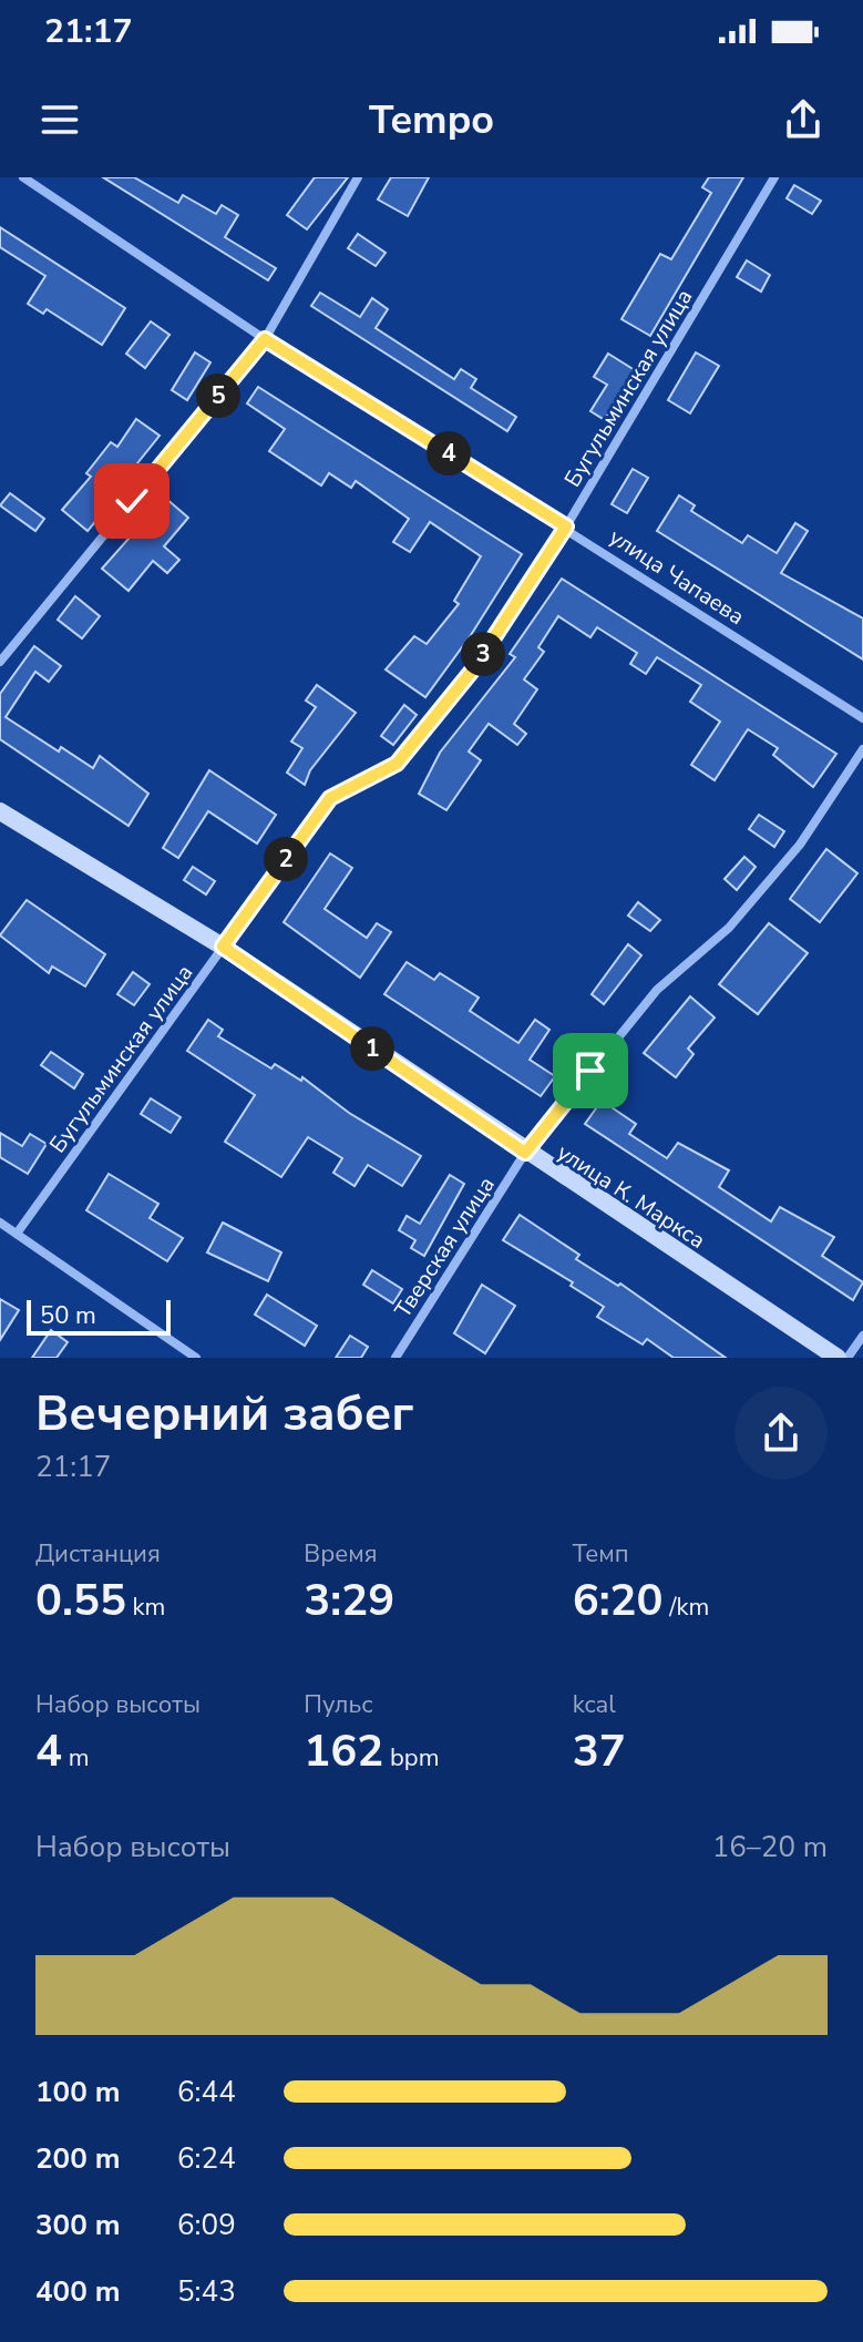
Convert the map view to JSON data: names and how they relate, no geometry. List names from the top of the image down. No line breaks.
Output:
{"streets":{"main road":["улица К. Маркса"],"street":["Бугульминская улица","улица Чапаева","Тверская улица"]},"crossings":[["Бугульминская улица","улица Чапаева"],["Бугульминская улица","улица К. Маркса"],["улица К. Маркса","Тверская улица"]],"scale_bar":"50 m","page":{"status":"21:17","header":"Tempo","pins":["5","4","3","2","1"],"scale":"50 m","heading":["Вечерний забег","21:17"],"stats":[["Дистанция","0.55 km"],["Время","3:29"],["Темп","6:20 /km"],["Набор высоты","4 m"],["Пульс","162 bpm"],["kcal","37"]],"chart":["Набор высоты","16–20 m"],"list":[{"name":"100 m","note":"6:44"},{"name":"200 m","note":"6:24"},{"name":"300 m","note":"6:09"},{"name":"400 m","note":"5:43"}]}}
